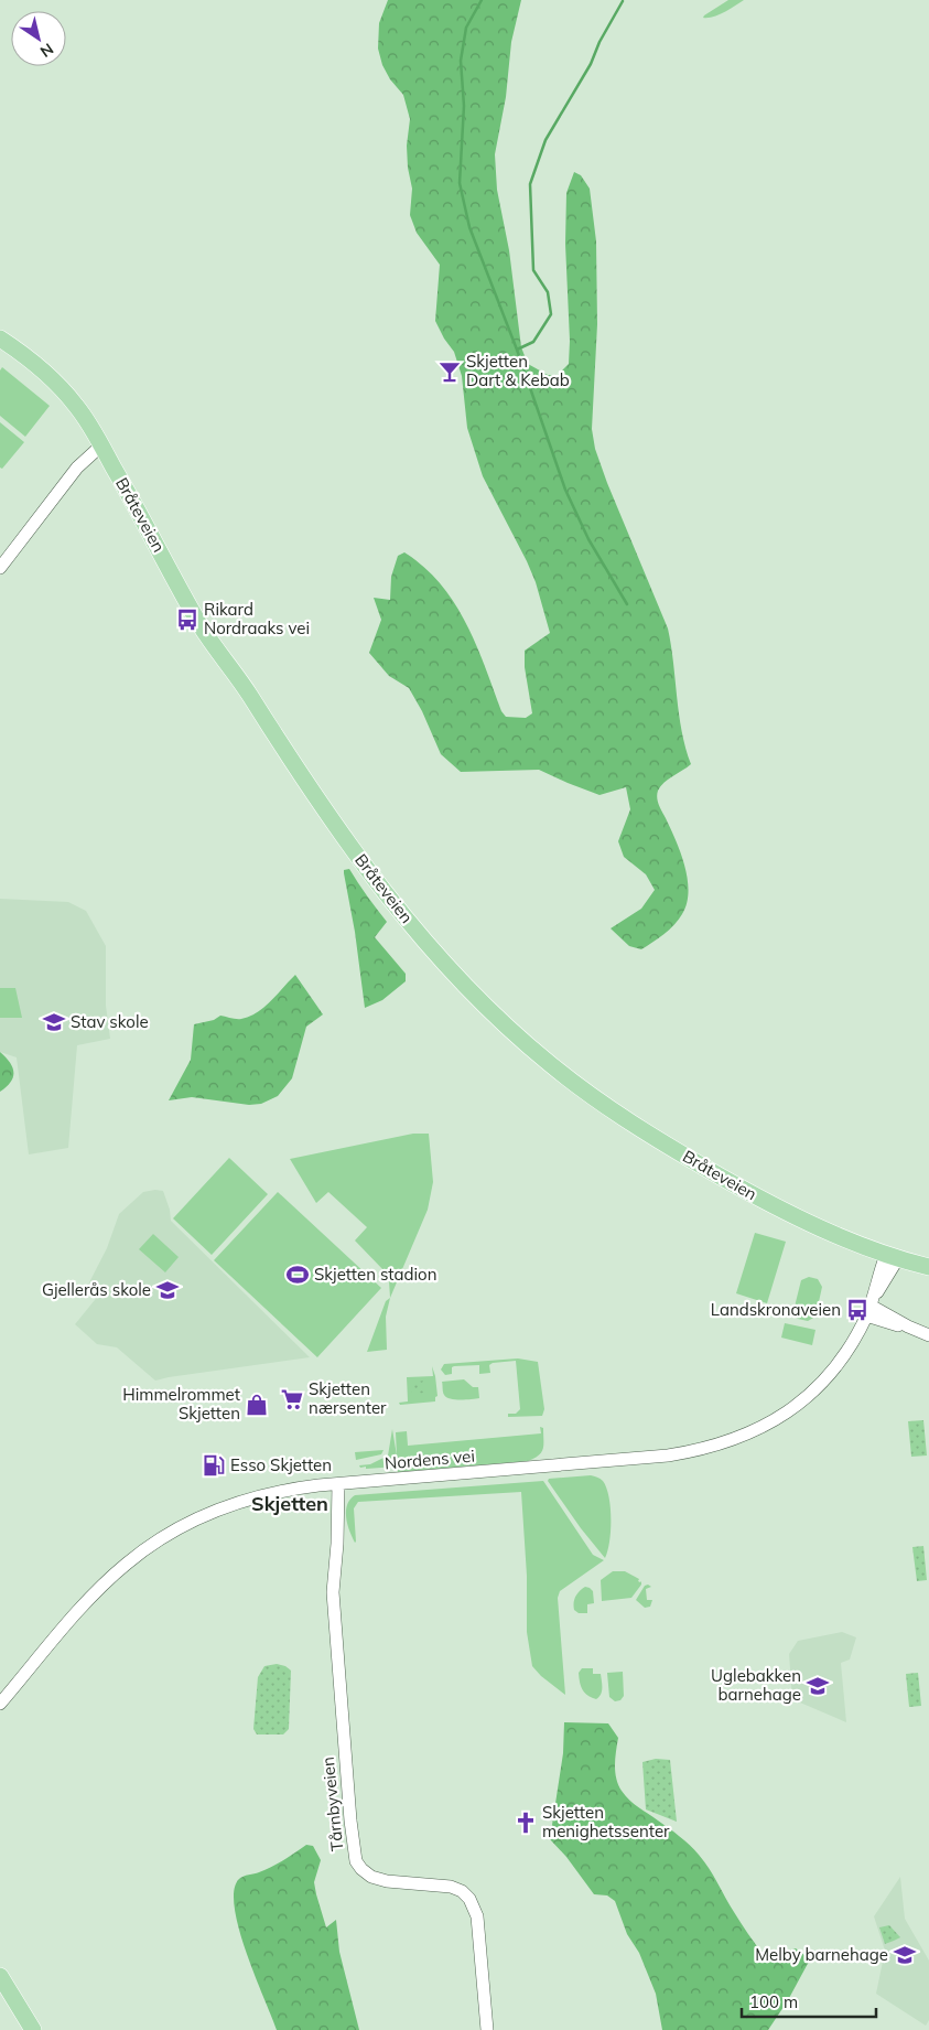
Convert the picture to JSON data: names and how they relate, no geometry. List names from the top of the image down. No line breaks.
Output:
{"streets":{"main road":["Bråteveien"],"street":["Nordens vei","Tårnbyveien"]},"crossings":[["Bråteveien","Nordens vei"],["Nordens vei","Tårnbyveien"]],"districts":["Skjetten"],"places":{"bar":["Skjetten Dart & Kebab"],"bus stop":["Rikard Nordraaks vei","Landskronaveien"],"school or university":["Stav skole","Gjellerås skole","Uglebakken barnehage","Melby barnehage"],"sports":["Skjetten stadion"],"supermarket":["Skjetten nærsenter"],"shop":["Himmelrommet Skjetten"],"fuel station":["Esso Skjetten"],"church":["Skjetten menighetssenter"]},"scale_bar":"100 m","north":"bottom right"}
